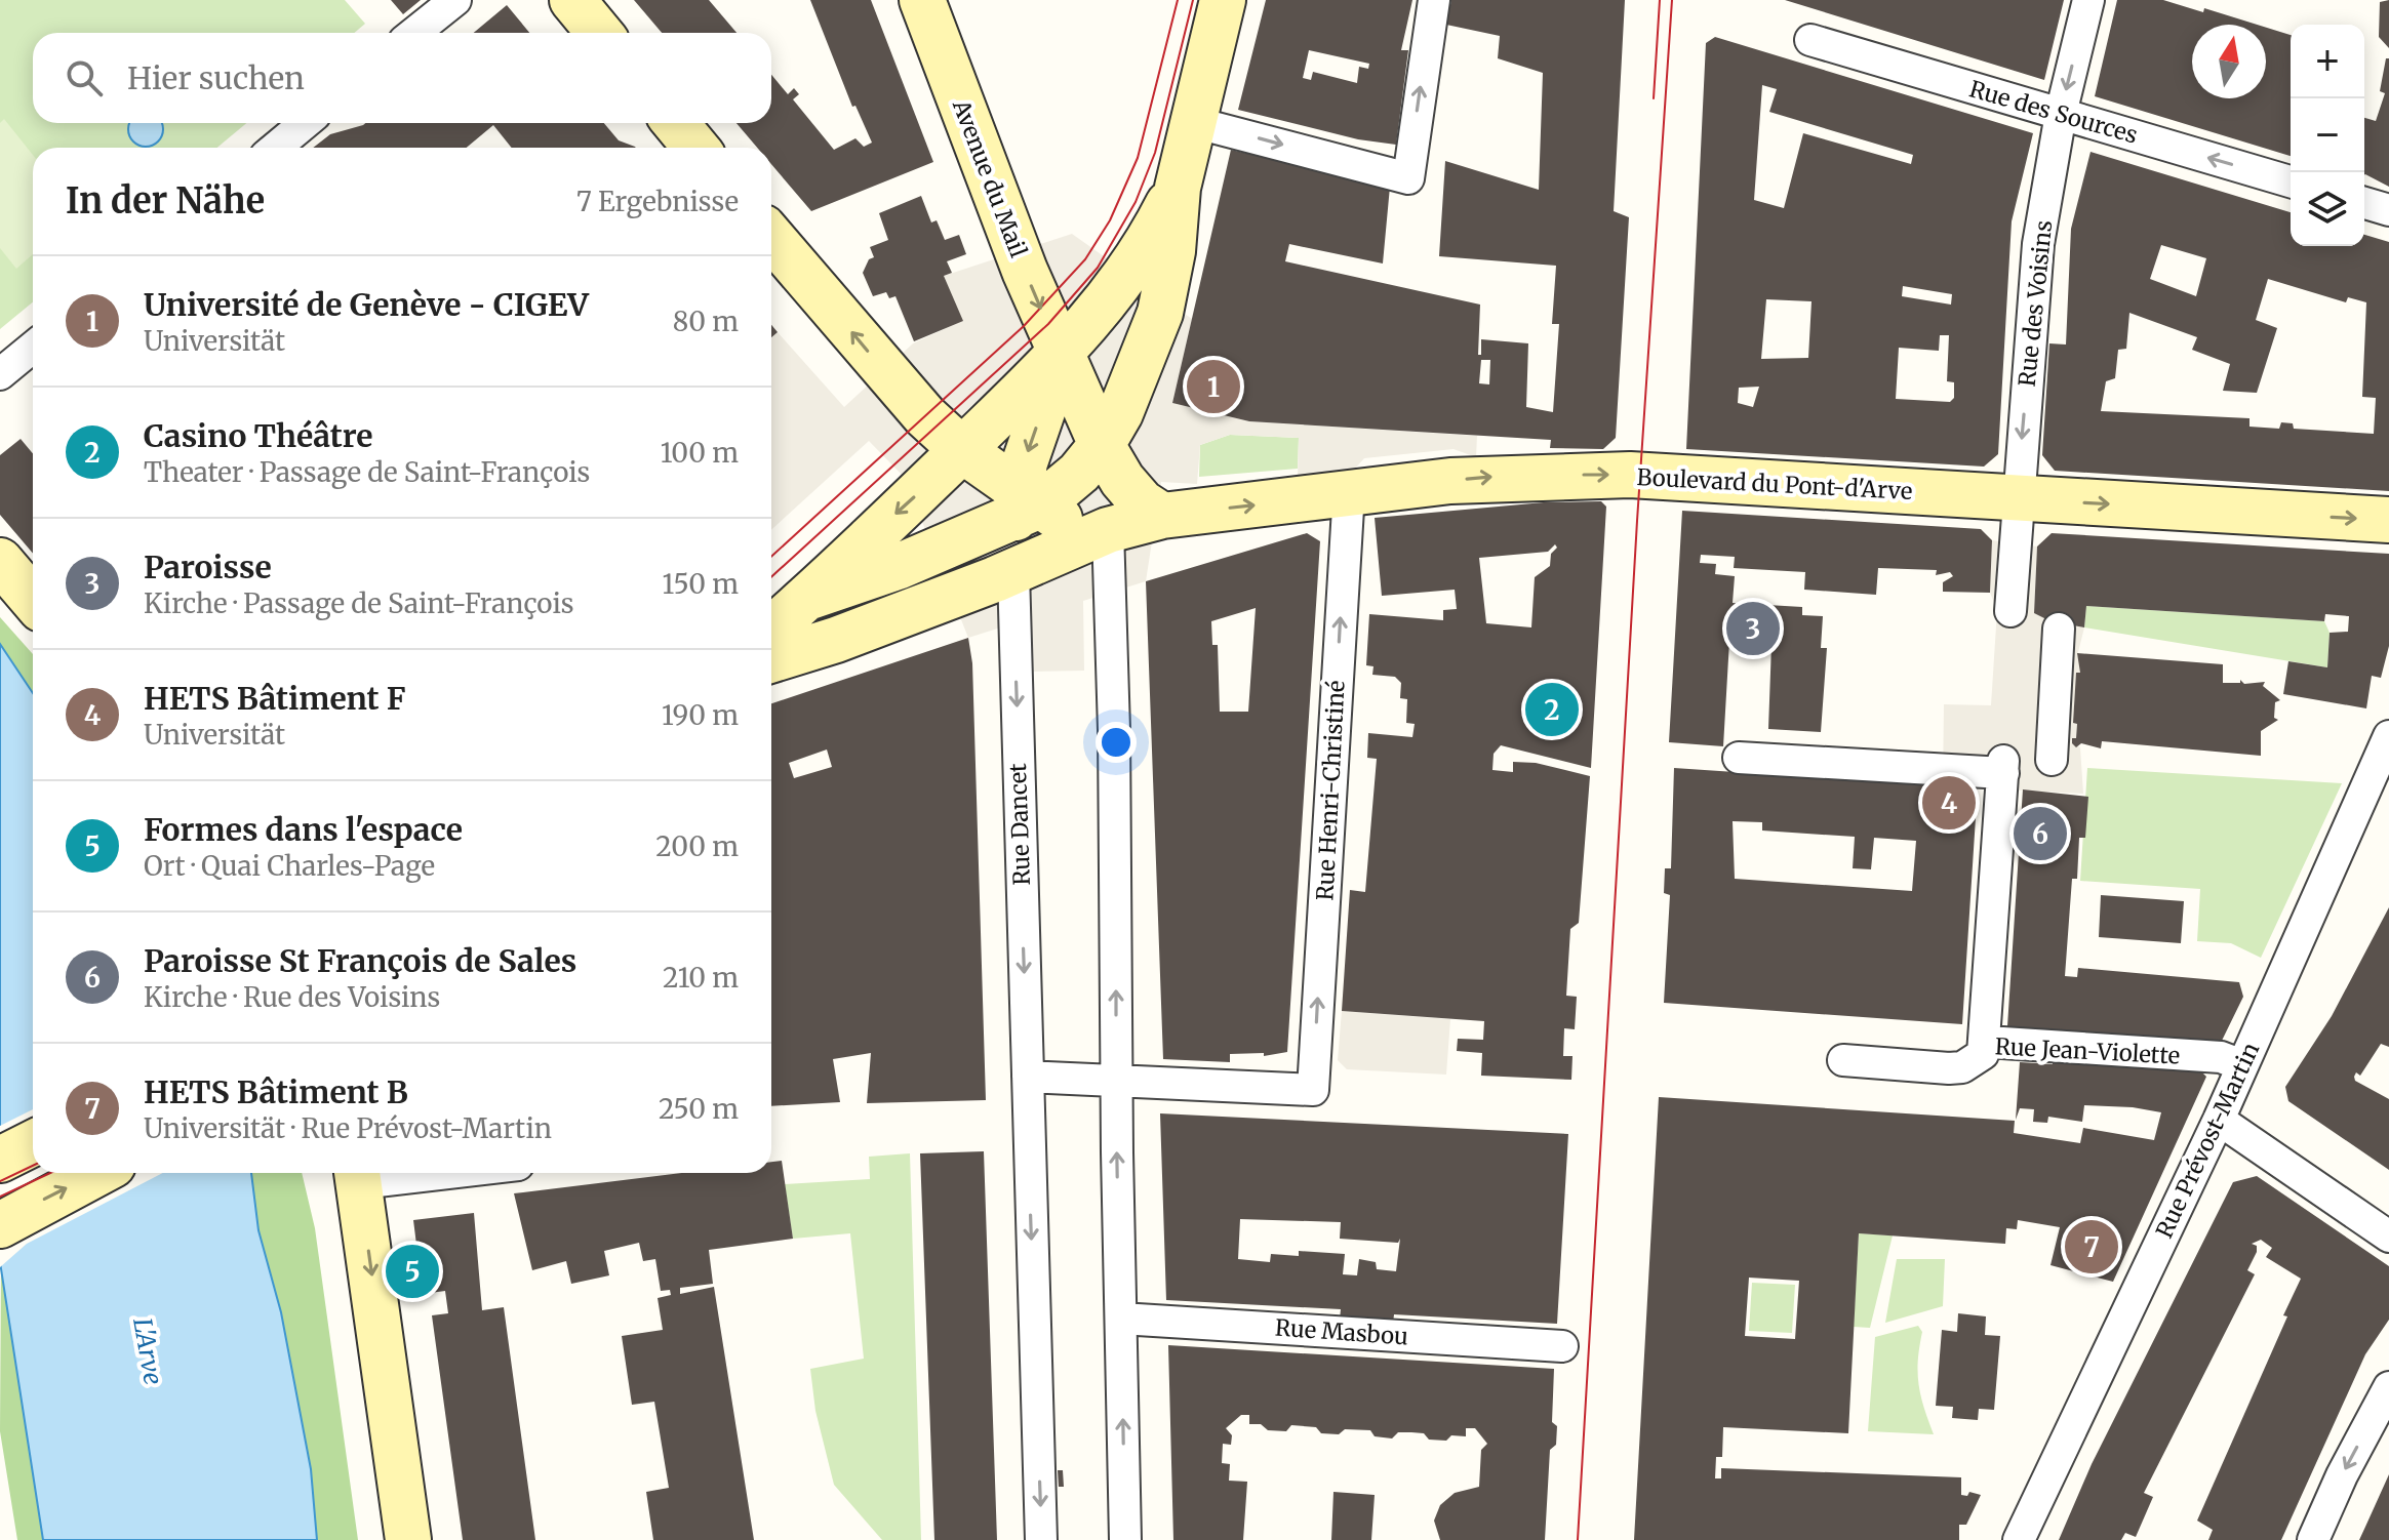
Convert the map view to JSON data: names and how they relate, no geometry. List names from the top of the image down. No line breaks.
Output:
{"streets":{"main road":["Avenue du Mail","Boulevard du Pont-d'Arve"],"street":["Rue des Sources","Rue des Voisins","Rue Henri-Christiné","Rue Dancet","Rue Jean-Violette","Rue Prévost-Martin","Rue Masbou"]},"crossings":[["Rue des Sources","Rue des Voisins"],["Rue des Voisins","Boulevard du Pont-d'Arve"],["Boulevard du Pont-d'Arve","Rue Henri-Christiné"],["Boulevard du Pont-d'Arve","Rue Dancet"],["Rue Jean-Violette","Rue Prévost-Martin"]],"one_way":["Rue des Sources","Rue des Voisins","Boulevard du Pont-d'Arve"],"water":["L'Arve"],"north":"top","page":{"map_buttons":["+","−"],"search":"Hier suchen","heading":["In der Nähe","7 Ergebnisse"],"list":[{"mark":"1","name":"Université de Genève - CIGEV","note":"Universität","value":"80 m"},{"mark":"2","name":"Casino Théâtre","note":"Theater · Passage de Saint-François","value":"100 m"},{"mark":"3","name":"Paroisse","note":"Kirche · Passage de Saint-François","value":"150 m"},{"mark":"4","name":"HETS Bâtiment F","note":"Universität","value":"190 m"},{"mark":"5","name":"Formes dans l'espace","note":"Ort · Quai Charles-Page","value":"200 m"},{"mark":"6","name":"Paroisse St François de Sales","note":"Kirche · Rue des Voisins","value":"210 m"},{"mark":"7","name":"HETS Bâtiment B","note":"Universität · Rue Prévost-Martin","value":"250 m"}],"pins":["1","3","2","4","6","7","5"]}}
